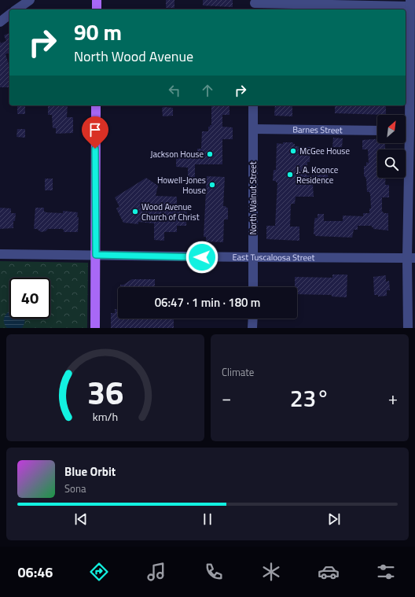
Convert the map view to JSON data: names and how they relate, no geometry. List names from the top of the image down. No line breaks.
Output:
{"streets":{"street":["Barnes Street","North Walnut Street","East Tuscaloosa Street"]},"crossings":[["Barnes Street","North Walnut Street"],["North Walnut Street","East Tuscaloosa Street"]],"places":["McGee House","Jackson House","J. A. Koonce Residence","Howell-Jones House","Wood Avenue Church of Christ"],"north":"top right","page":{"turn":["90 m","North Wood Avenue"],"limit":"40","trip":"06:47 · 1 min · 180 m","tile":"Climate","heat":["−","23°","+"],"song":["Blue Orbit","Sona"],"tabs":"06:46","gauge":["36","km/h"]}}
